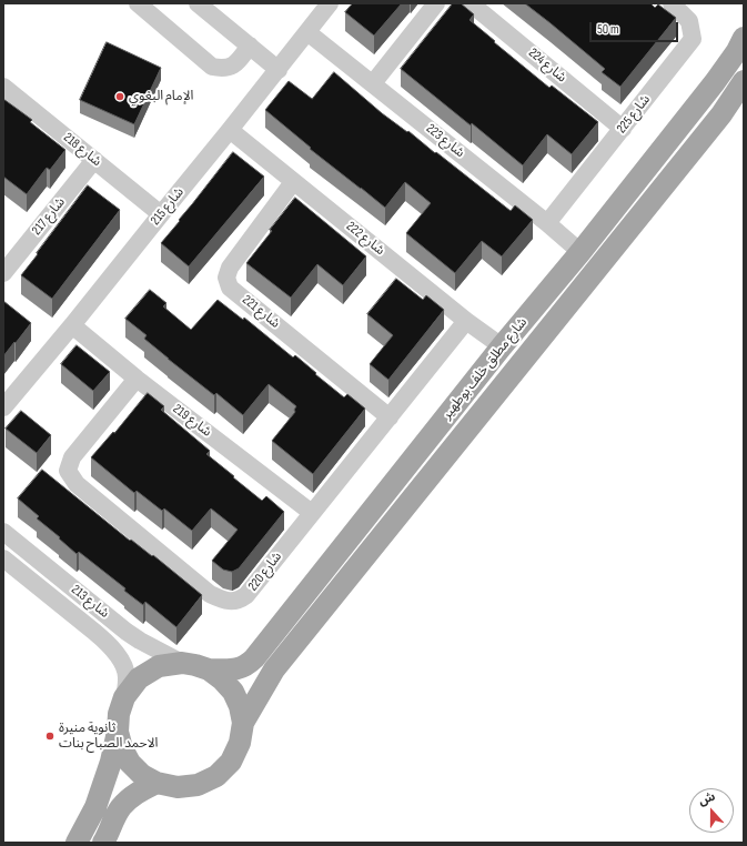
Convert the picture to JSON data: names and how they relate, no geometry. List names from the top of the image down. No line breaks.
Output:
{"streets":{"main road":["شارع مطلق خلف بوطهير"],"street":["شارع 224","شارع 225","شارع 223","شارع 218","شارع 215","شارع 217","شارع 222","شارع 221","شارع 219","شارع 220","شارع 213"]},"crossings":[["شارع 224","شارع 225"],["شارع 225","شارع 223"],["شارع 223","شارع 215"],["شارع 223","شارع مطلق خلف بوطهير"],["شارع 218","شارع 215"],["شارع 218","شارع 217"],["شارع 215","شارع 222"],["شارع 215","شارع 219"],["شارع 222","شارع 221"],["شارع 222","شارع مطلق خلف بوطهير"],["شارع 222","شارع 220"],["شارع 221","شارع 220"],["شارع مطلق خلف بوطهير","شارع 213"],["شارع 219","شارع 220"]],"places":["الإمام البغوي","ثانوية منيرة الاحمد الصباح بنات"],"scale_bar":"50 m","north":"top"}
